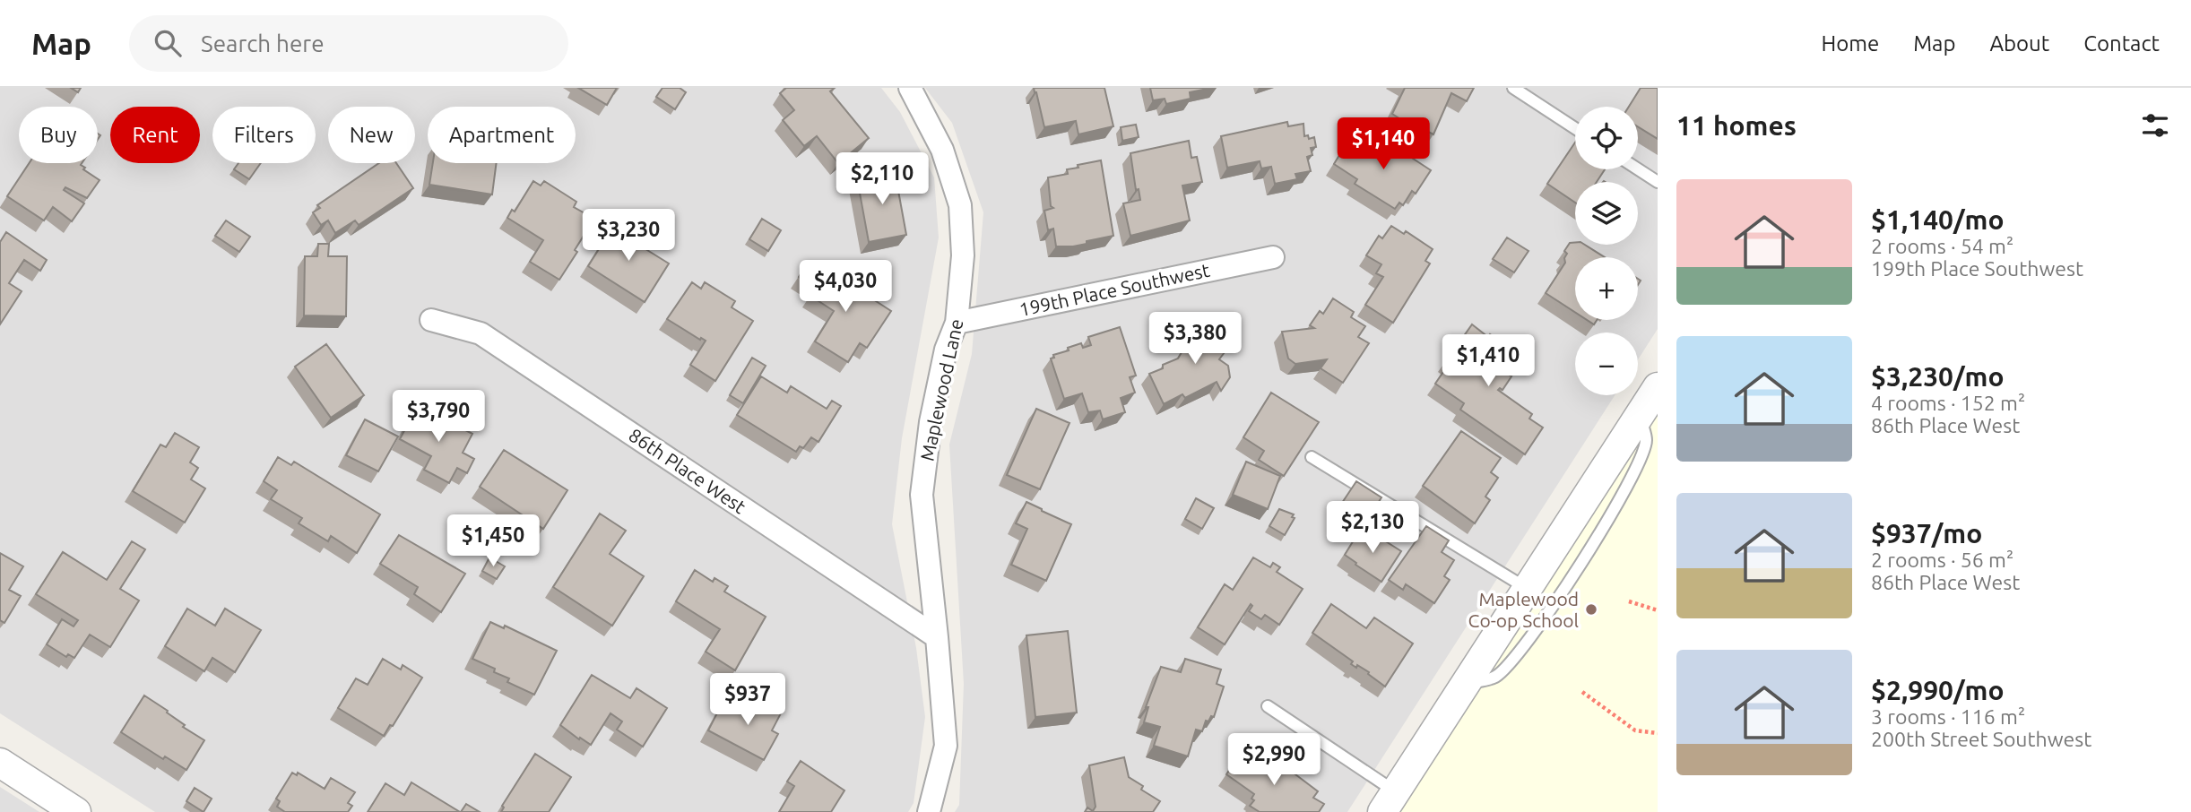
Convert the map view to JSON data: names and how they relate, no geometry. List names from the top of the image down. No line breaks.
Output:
{"streets":{"street":["199th Place Southwest","Maplewood Lane","86th Place West"]},"crossings":[["199th Place Southwest","Maplewood Lane"],["Maplewood Lane","86th Place West"]],"places":["Maplewood Co-op School"],"page":{"header":"Map","search":"Search here","nav":["Home","Map","About","Contact"],"heading":"11 homes","map_buttons":["+","−"],"chip":["Buy","Rent","Filters","New","Apartment"],"price":["$1,140","$2,110","$3,230","$4,030","$3,380","$1,410","$3,790","$2,130","$1,450","$937","$2,990"],"list":[{"name":"$1,140/mo","note":"2 rooms · 54 m² · 199th Place Southwest"},{"name":"$3,230/mo","note":"4 rooms · 152 m² · 86th Place West"},{"name":"$937/mo","note":"2 rooms · 56 m² · 86th Place West"},{"name":"$2,990/mo","note":"3 rooms · 116 m² · 200th Street Southwest"}]}}
